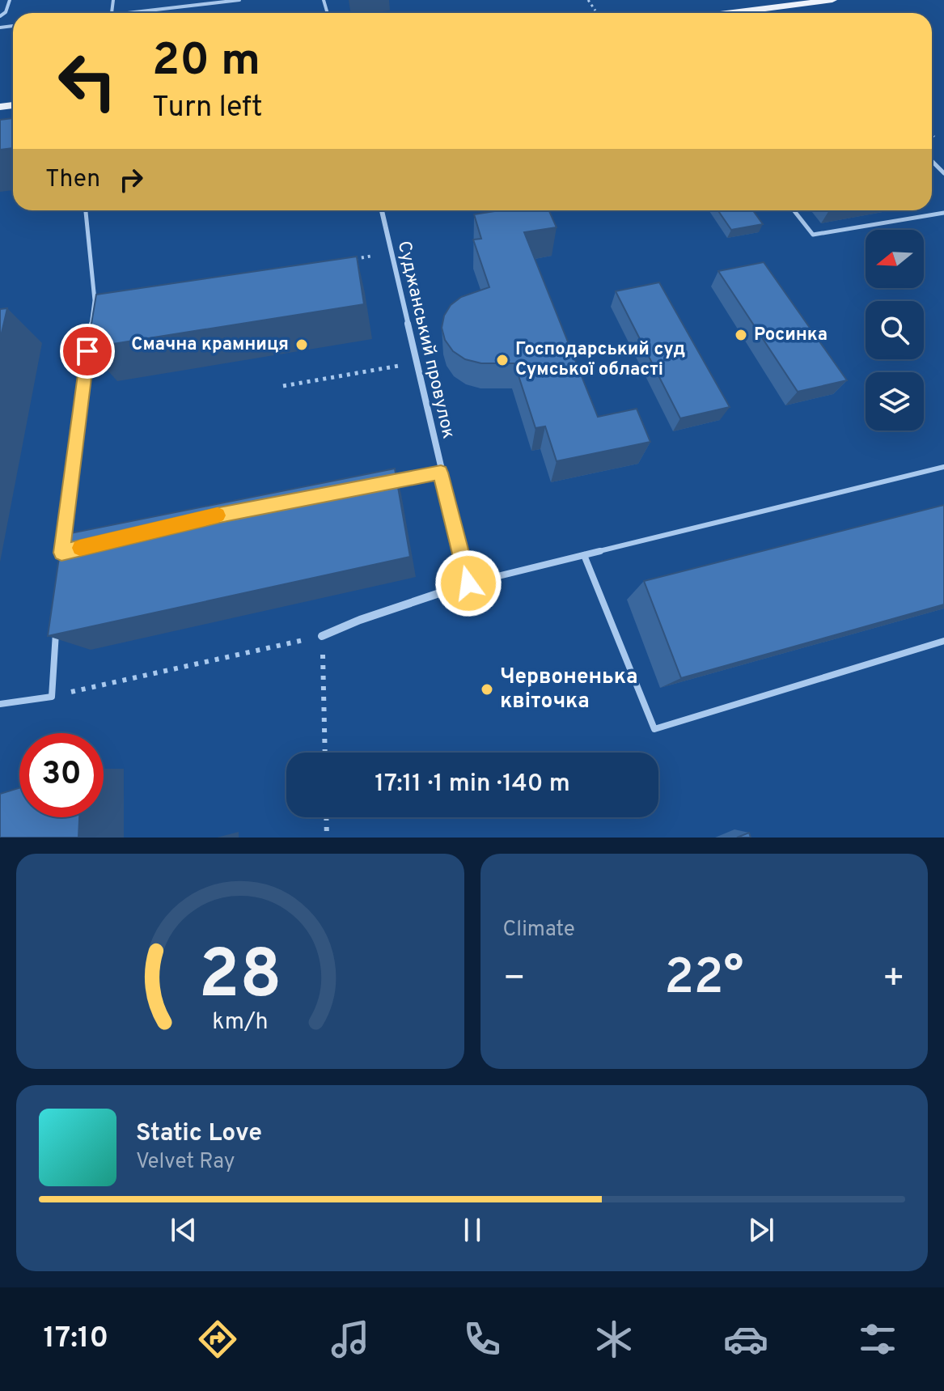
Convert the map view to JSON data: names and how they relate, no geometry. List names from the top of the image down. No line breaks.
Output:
{"streets":{"street":["Суджанський провулок"]},"places":["Росинка","Смачна крамниця","Господарський суд Сумської області","Червоненька квіточка"],"north":"left","page":{"turn":["20 m","Turn left"],"then":"Then","limit":"30","trip":"17:11 · 1 min · 140 m","tile":"Climate","heat":["−","22°","+"],"song":["Static Love","Velvet Ray"],"tabs":"17:10","gauge":["28","km/h"]}}
